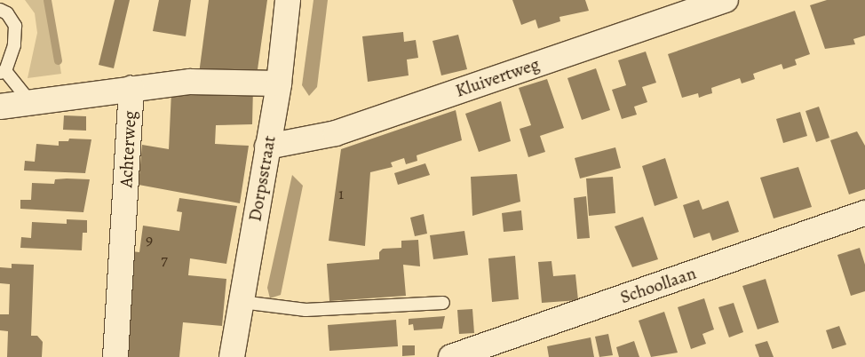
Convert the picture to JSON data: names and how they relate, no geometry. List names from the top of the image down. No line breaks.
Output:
{"streets":{"street":["Kluivertweg","Achterweg","Dorpsstraat","Schoollaan"]},"crossings":[["Kluivertweg","Dorpsstraat"],["Achterweg","Dorpsstraat"]],"house_numbers":["1","9","7"]}
